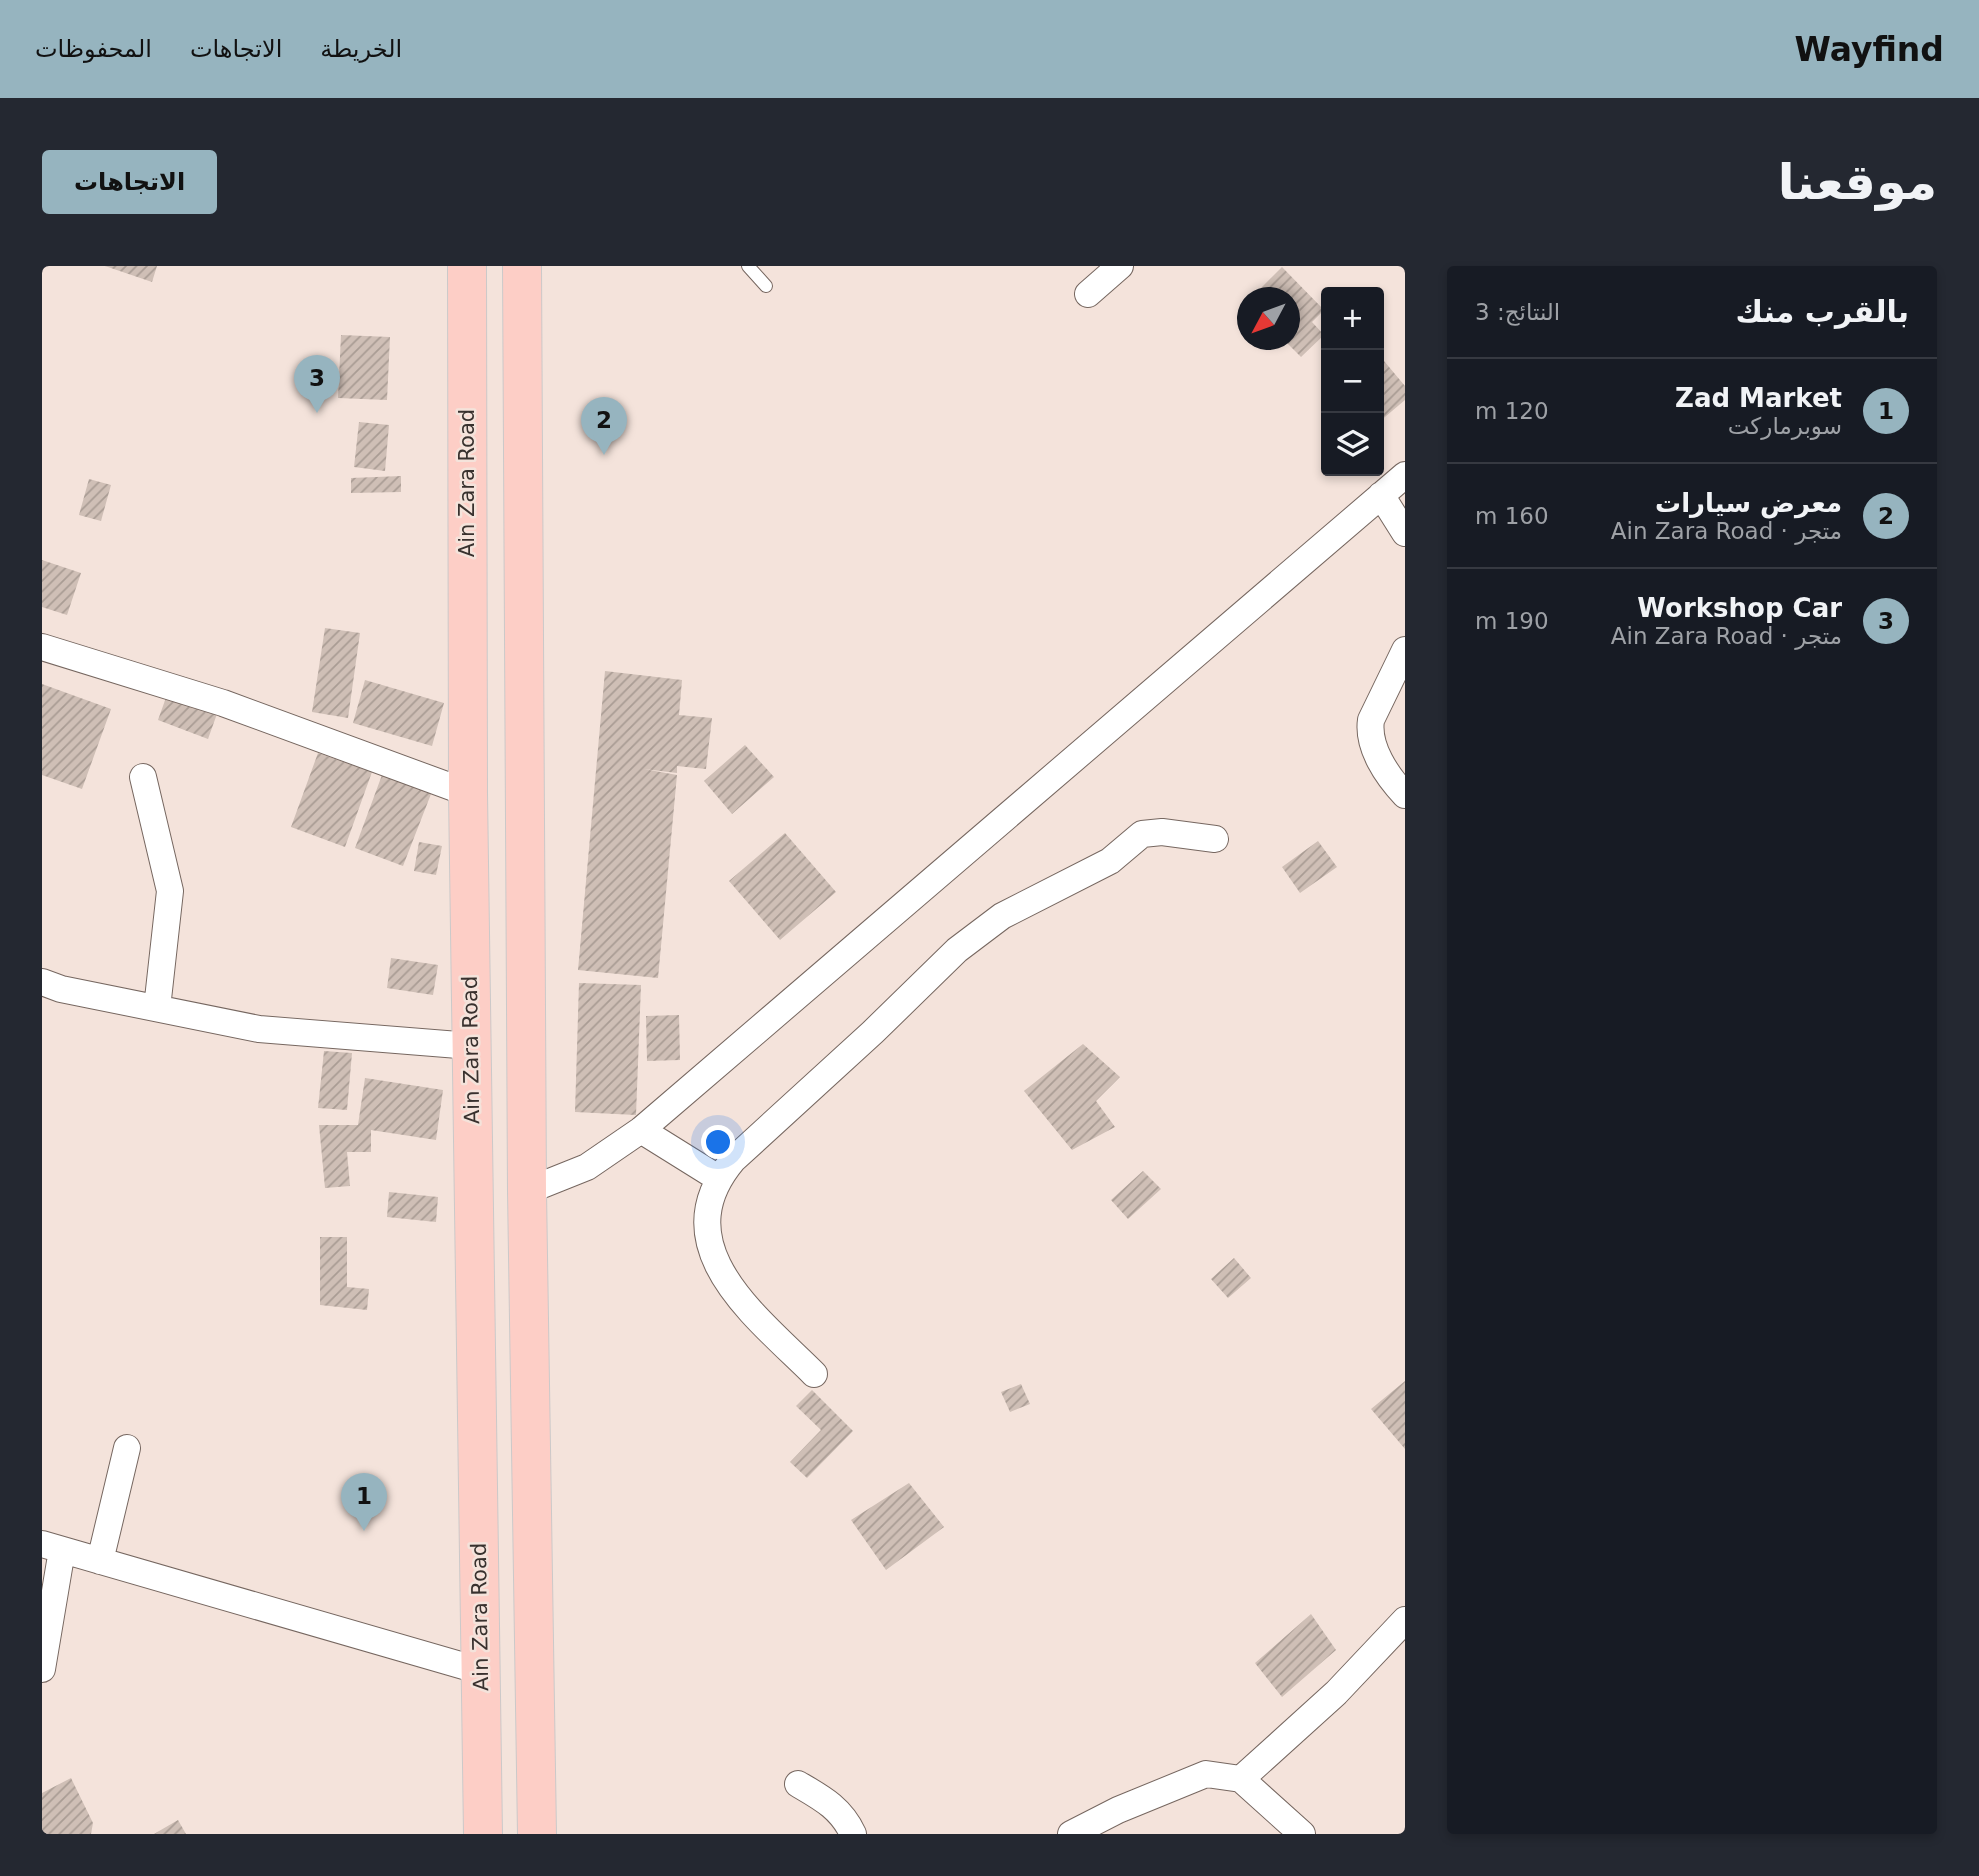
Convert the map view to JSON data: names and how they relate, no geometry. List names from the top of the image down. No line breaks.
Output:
{"streets":{"main road":["Ain Zara Road"]},"north":"bottom left","page":{"header":"Wayfind","nav":["الخريطة","الاتجاهات","المحفوظات"],"buttons":"الاتجاهات","title":"موقعنا","heading":["بالقرب منك","النتائج: 3"],"map_buttons":["+","−"],"pins":["3","2","1"],"list":[{"mark":"1","name":"Zad Market","note":"سوبرماركت","value":"120 m"},{"mark":"2","name":"معرض سيارات","note":"متجر · Ain Zara Road","value":"160 m"},{"mark":"3","name":"Workshop Car","note":"متجر · Ain Zara Road","value":"190 m"}]}}
